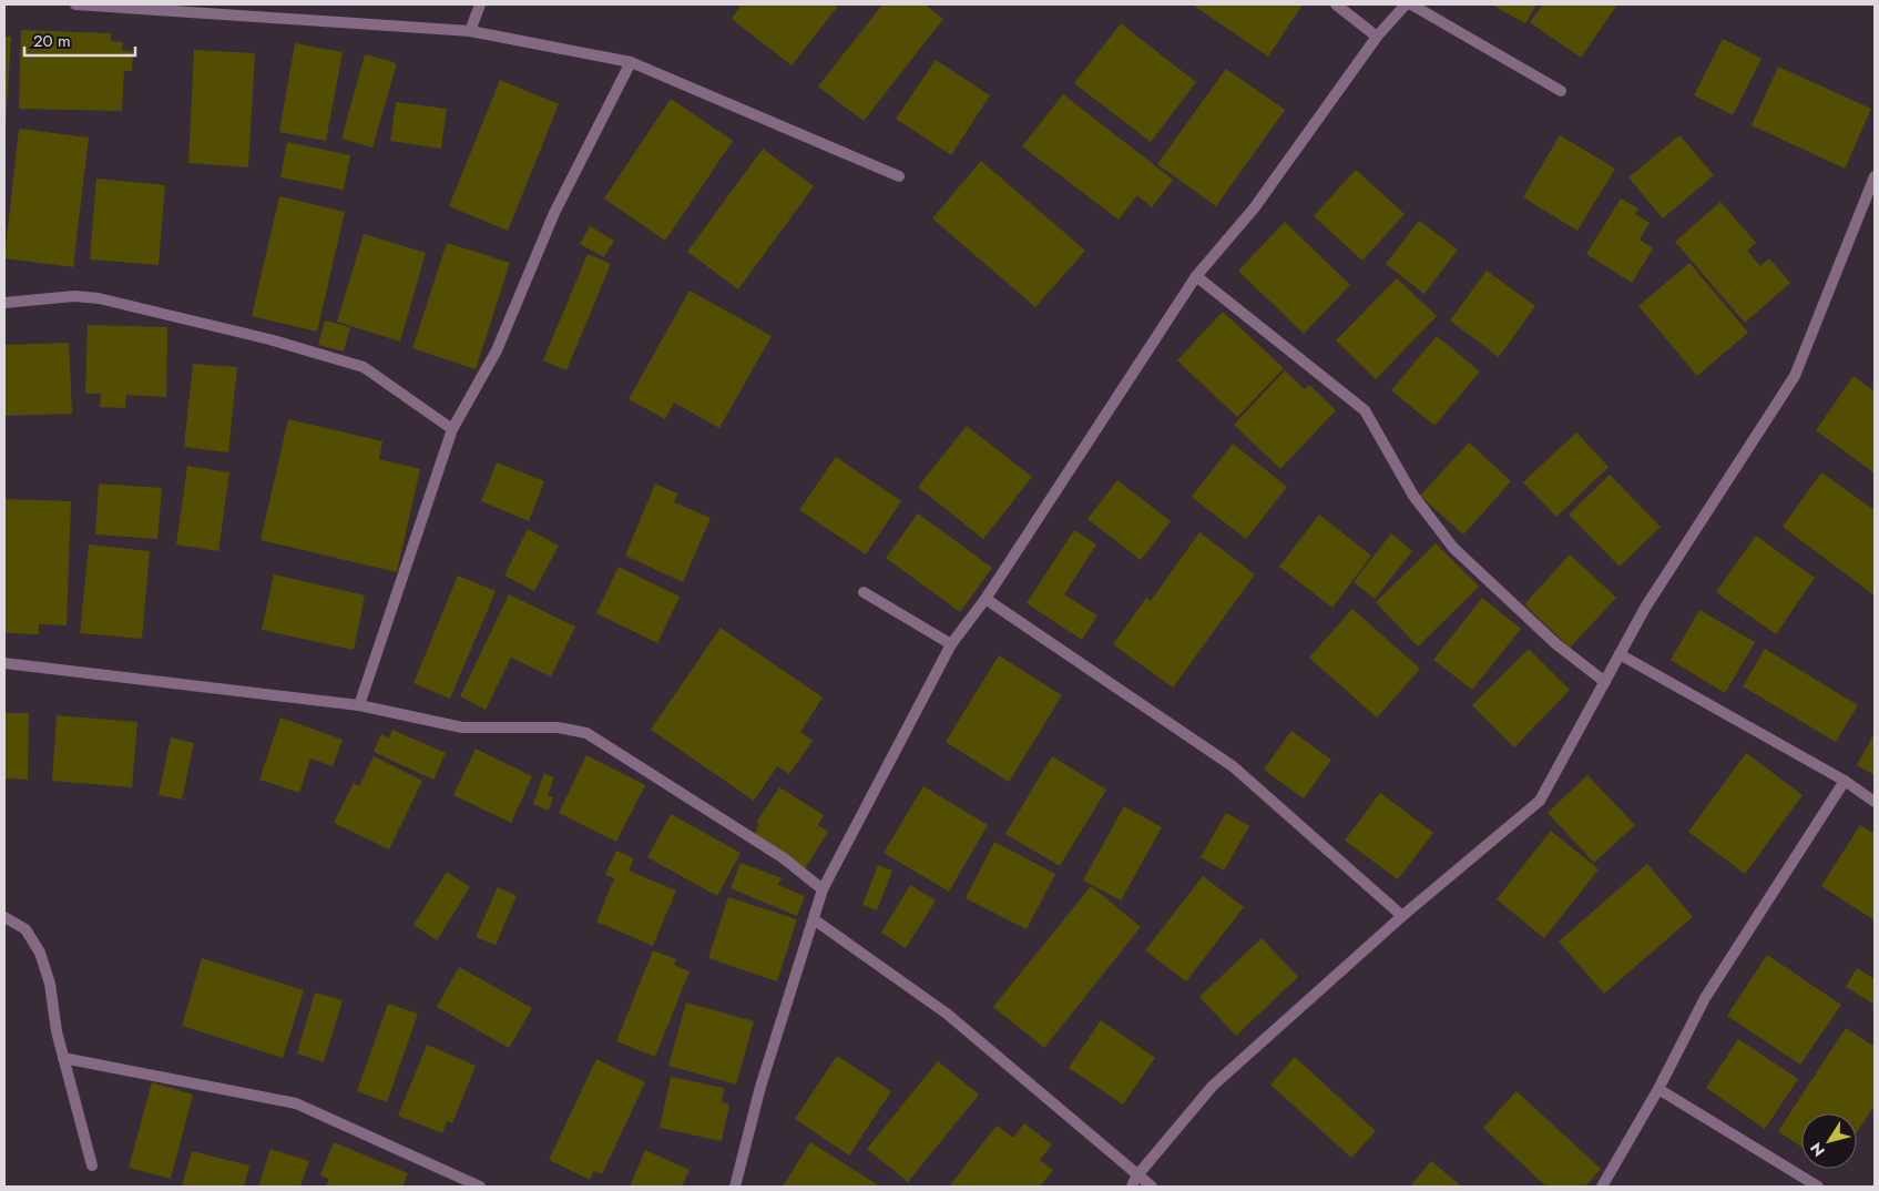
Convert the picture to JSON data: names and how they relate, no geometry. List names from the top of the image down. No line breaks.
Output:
{"scale_bar":"20 m","north":"bottom left"}
